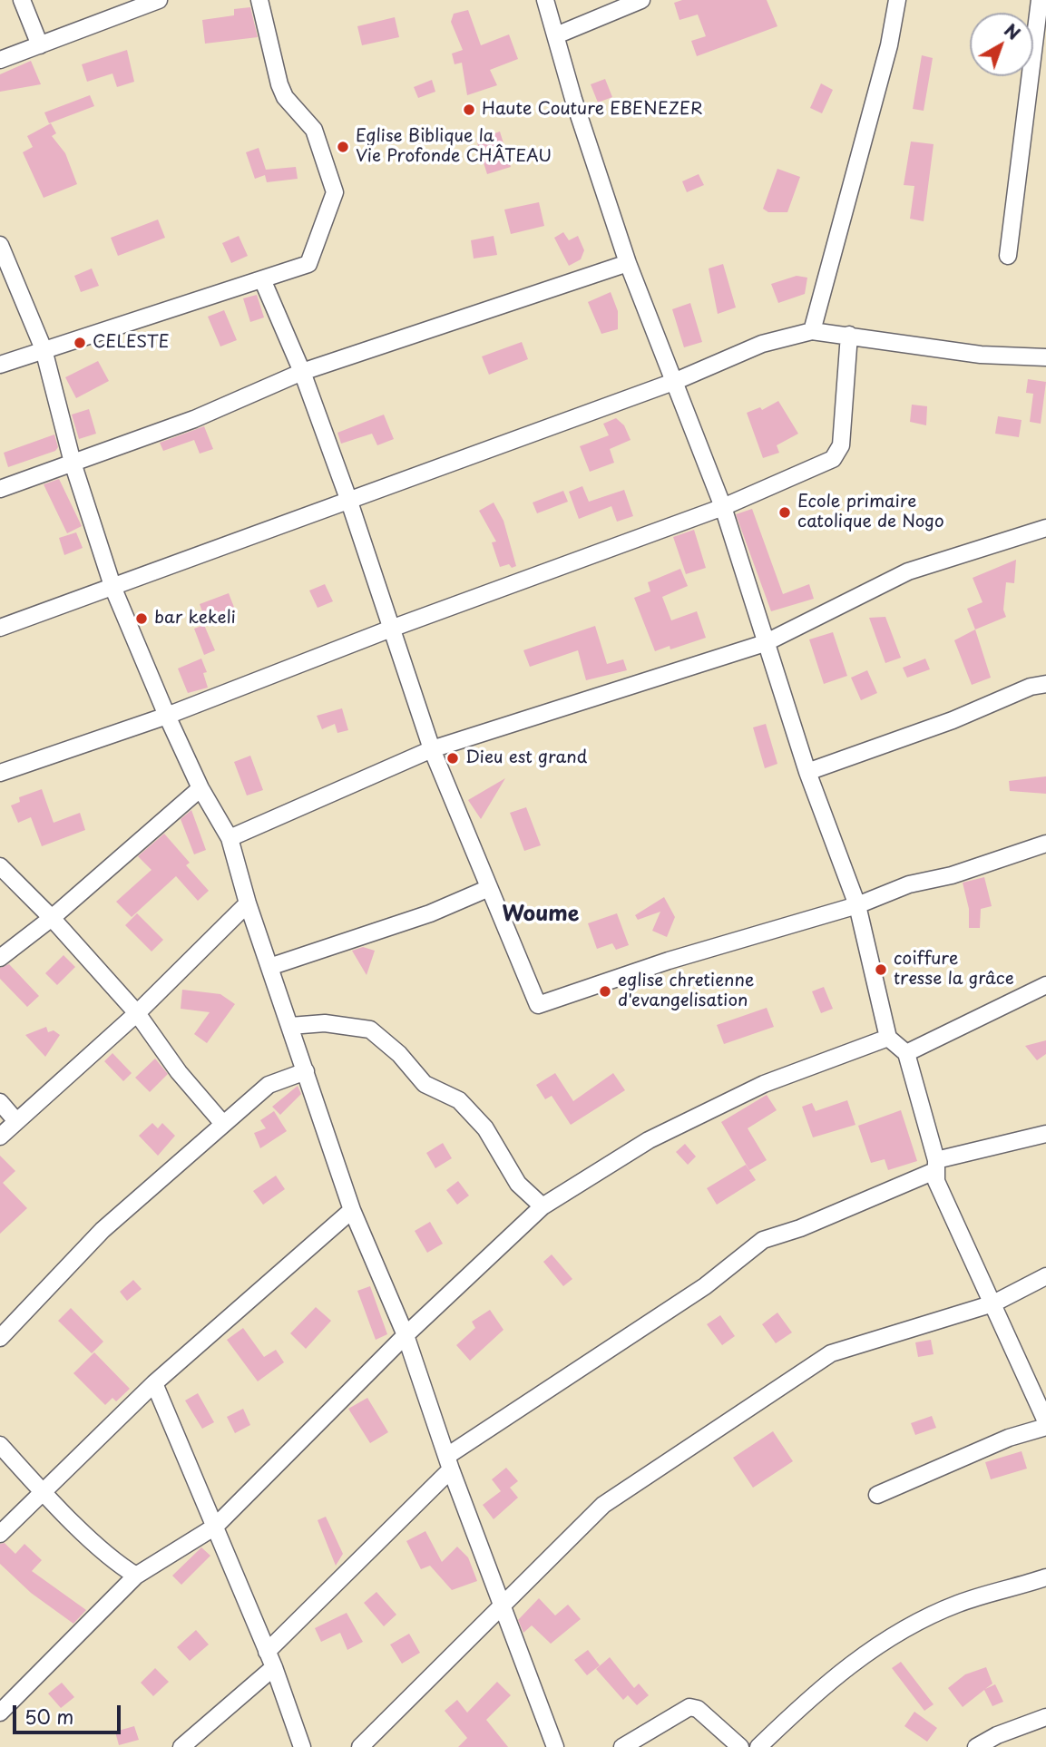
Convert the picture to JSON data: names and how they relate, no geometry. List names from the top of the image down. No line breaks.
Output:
{"districts":["Woume"],"places":["Haute Couture EBENEZER","Eglise Biblique la Vie Profonde CHÂTEAU","CELESTE","Ecole primaire catolique de Nogo","bar kekeli","Dieu est grand","coiffure tresse la grâce","eglise chretienne d'evangelisation"],"scale_bar":"50 m","north":"top right"}
